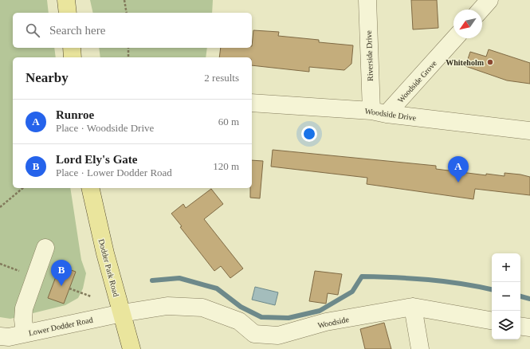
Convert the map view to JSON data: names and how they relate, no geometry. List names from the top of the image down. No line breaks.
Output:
{"streets":{"main road":["Dodder Park Road"],"street":["Riverside Drive","Woodside Grove","Woodside Drive","Woodside","Lower Dodder Road"]},"crossings":[["Riverside Drive","Woodside Grove"],["Riverside Drive","Woodside Drive"],["Woodside Grove","Woodside Drive"],["Dodder Park Road","Woodside"],["Dodder Park Road","Lower Dodder Road"],["Woodside","Lower Dodder Road"]],"places":["Whiteholm"],"north":"bottom left","page":{"search":"Search here","heading":["Nearby","2 results"],"list":[{"mark":"A","name":"Runroe","note":"Place · Woodside Drive","value":"60 m"},{"mark":"B","name":"Lord Ely's Gate","note":"Place · Lower Dodder Road","value":"120 m"}],"pins":["A","B"],"map_buttons":["+","−"]}}
